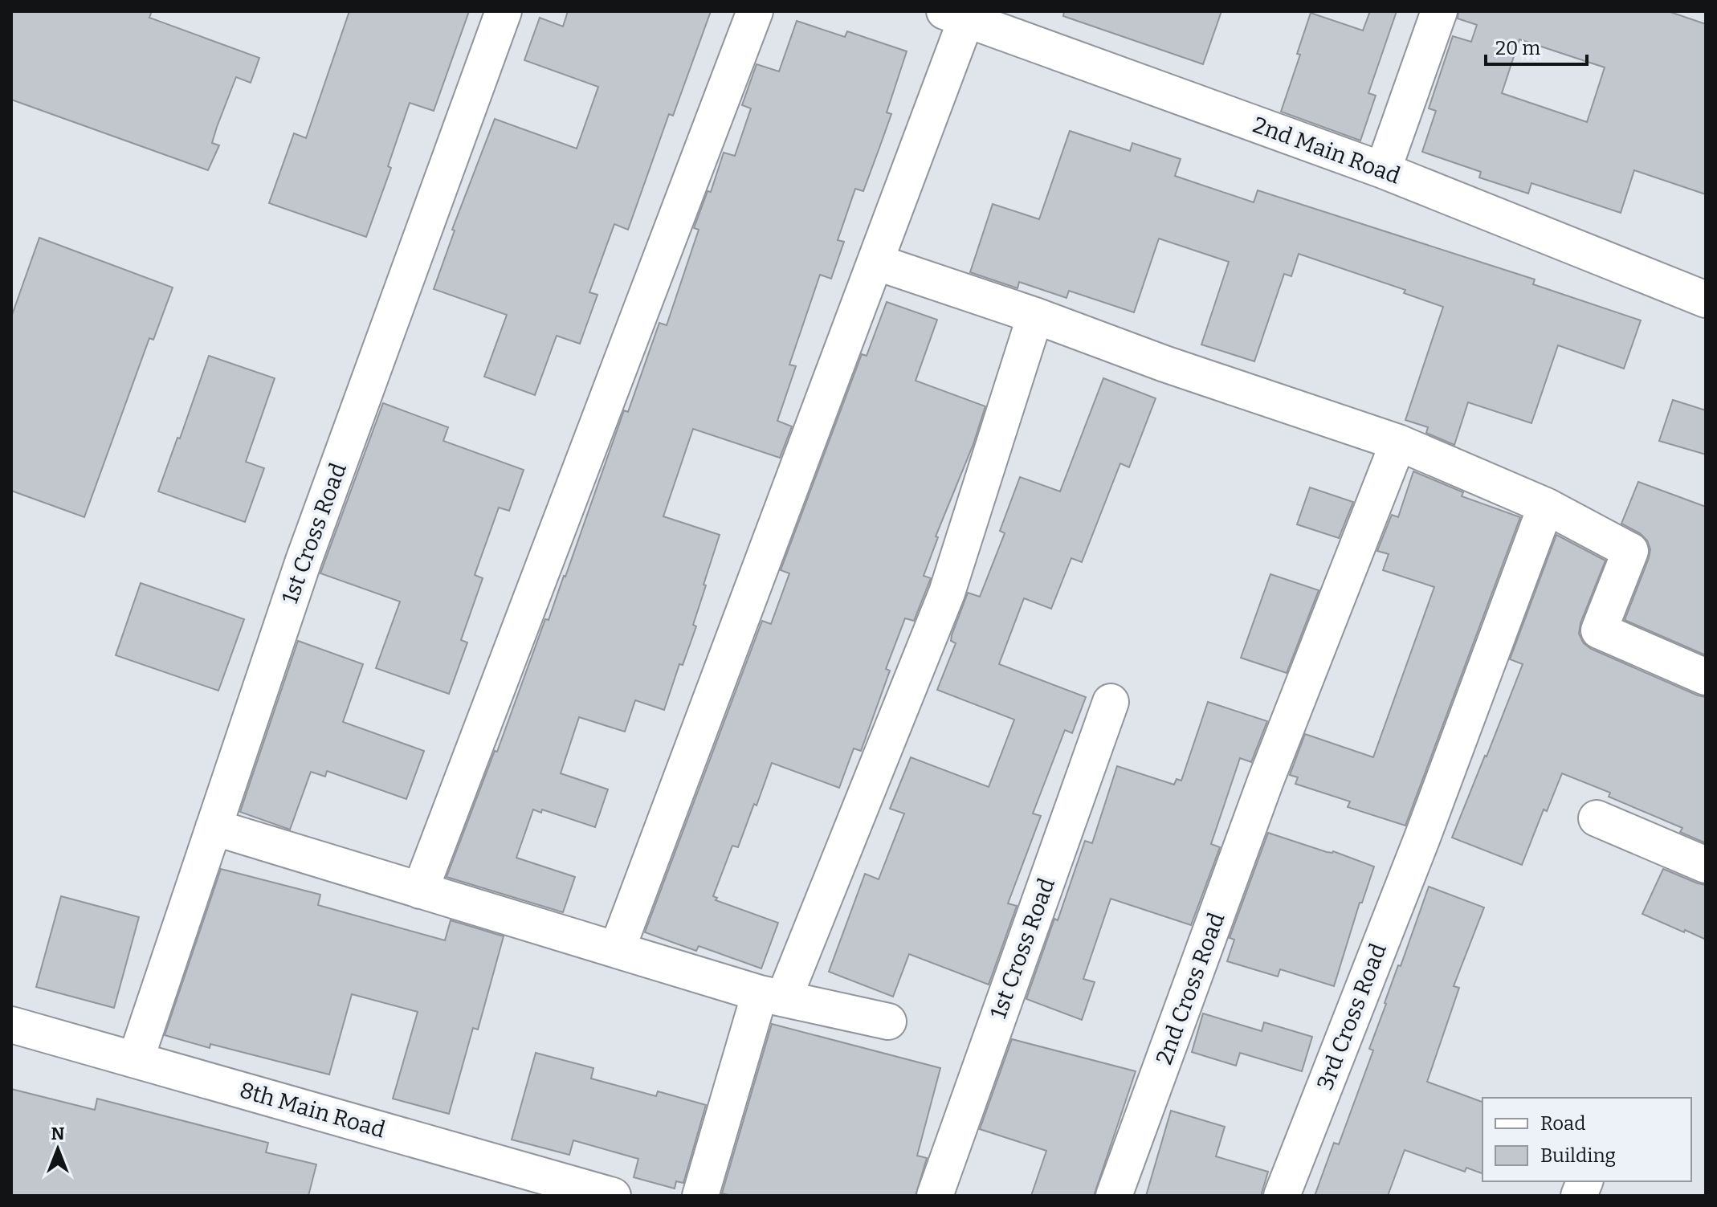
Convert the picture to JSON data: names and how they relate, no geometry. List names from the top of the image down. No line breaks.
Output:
{"streets":{"street":["2nd Main Road","1st Cross Road","2nd Cross Road","3rd Cross Road","8th Main Road"]},"crossings":[["1st Cross Road","8th Main Road"]],"legend":["Road","Building"],"scale_bar":"20 m","north":"top"}
